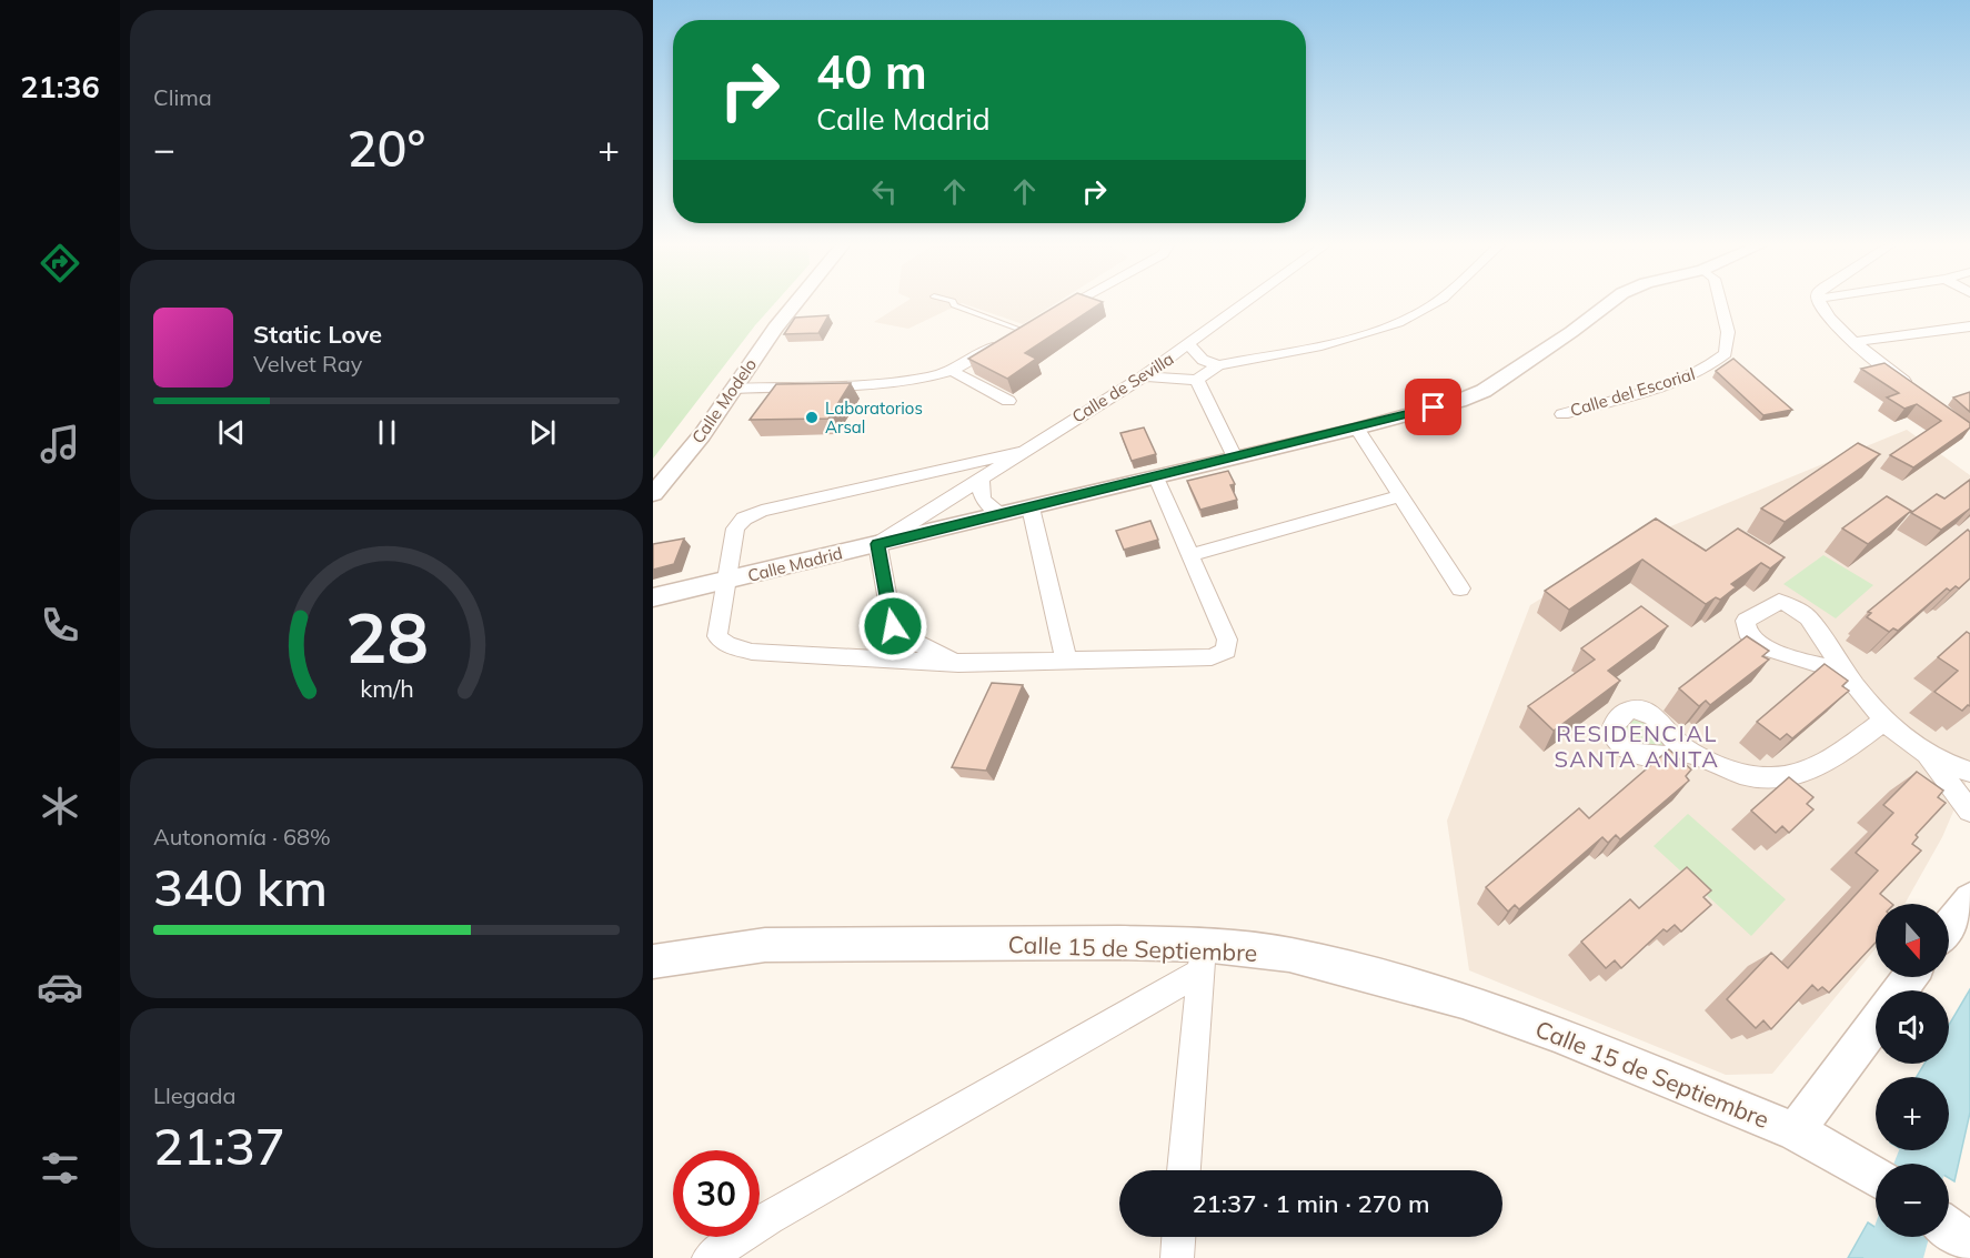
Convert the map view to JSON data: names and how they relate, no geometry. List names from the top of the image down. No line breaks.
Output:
{"streets":{"street":["Calle de Sevilla","Calle del Escorial","Calle Modelo","Calle Madrid","Calle 15 de Septiembre"]},"crossings":[["Calle de Sevilla","Calle Madrid"]],"districts":["RESIDENCIAL SANTA ANITA"],"places":["Laboratorios Arsal"],"north":"bottom","page":{"tabs":"21:36","tile":["Clima",["Autonomía · 68%","340 km"],["Llegada","21:37"]],"turn":["40 m","Calle Madrid"],"heat":["−","20°","+"],"song":["Static Love","Velvet Ray"],"map_buttons":["+","−"],"limit":"30","trip":"21:37 · 1 min · 270 m","gauge":["28","km/h"]}}
